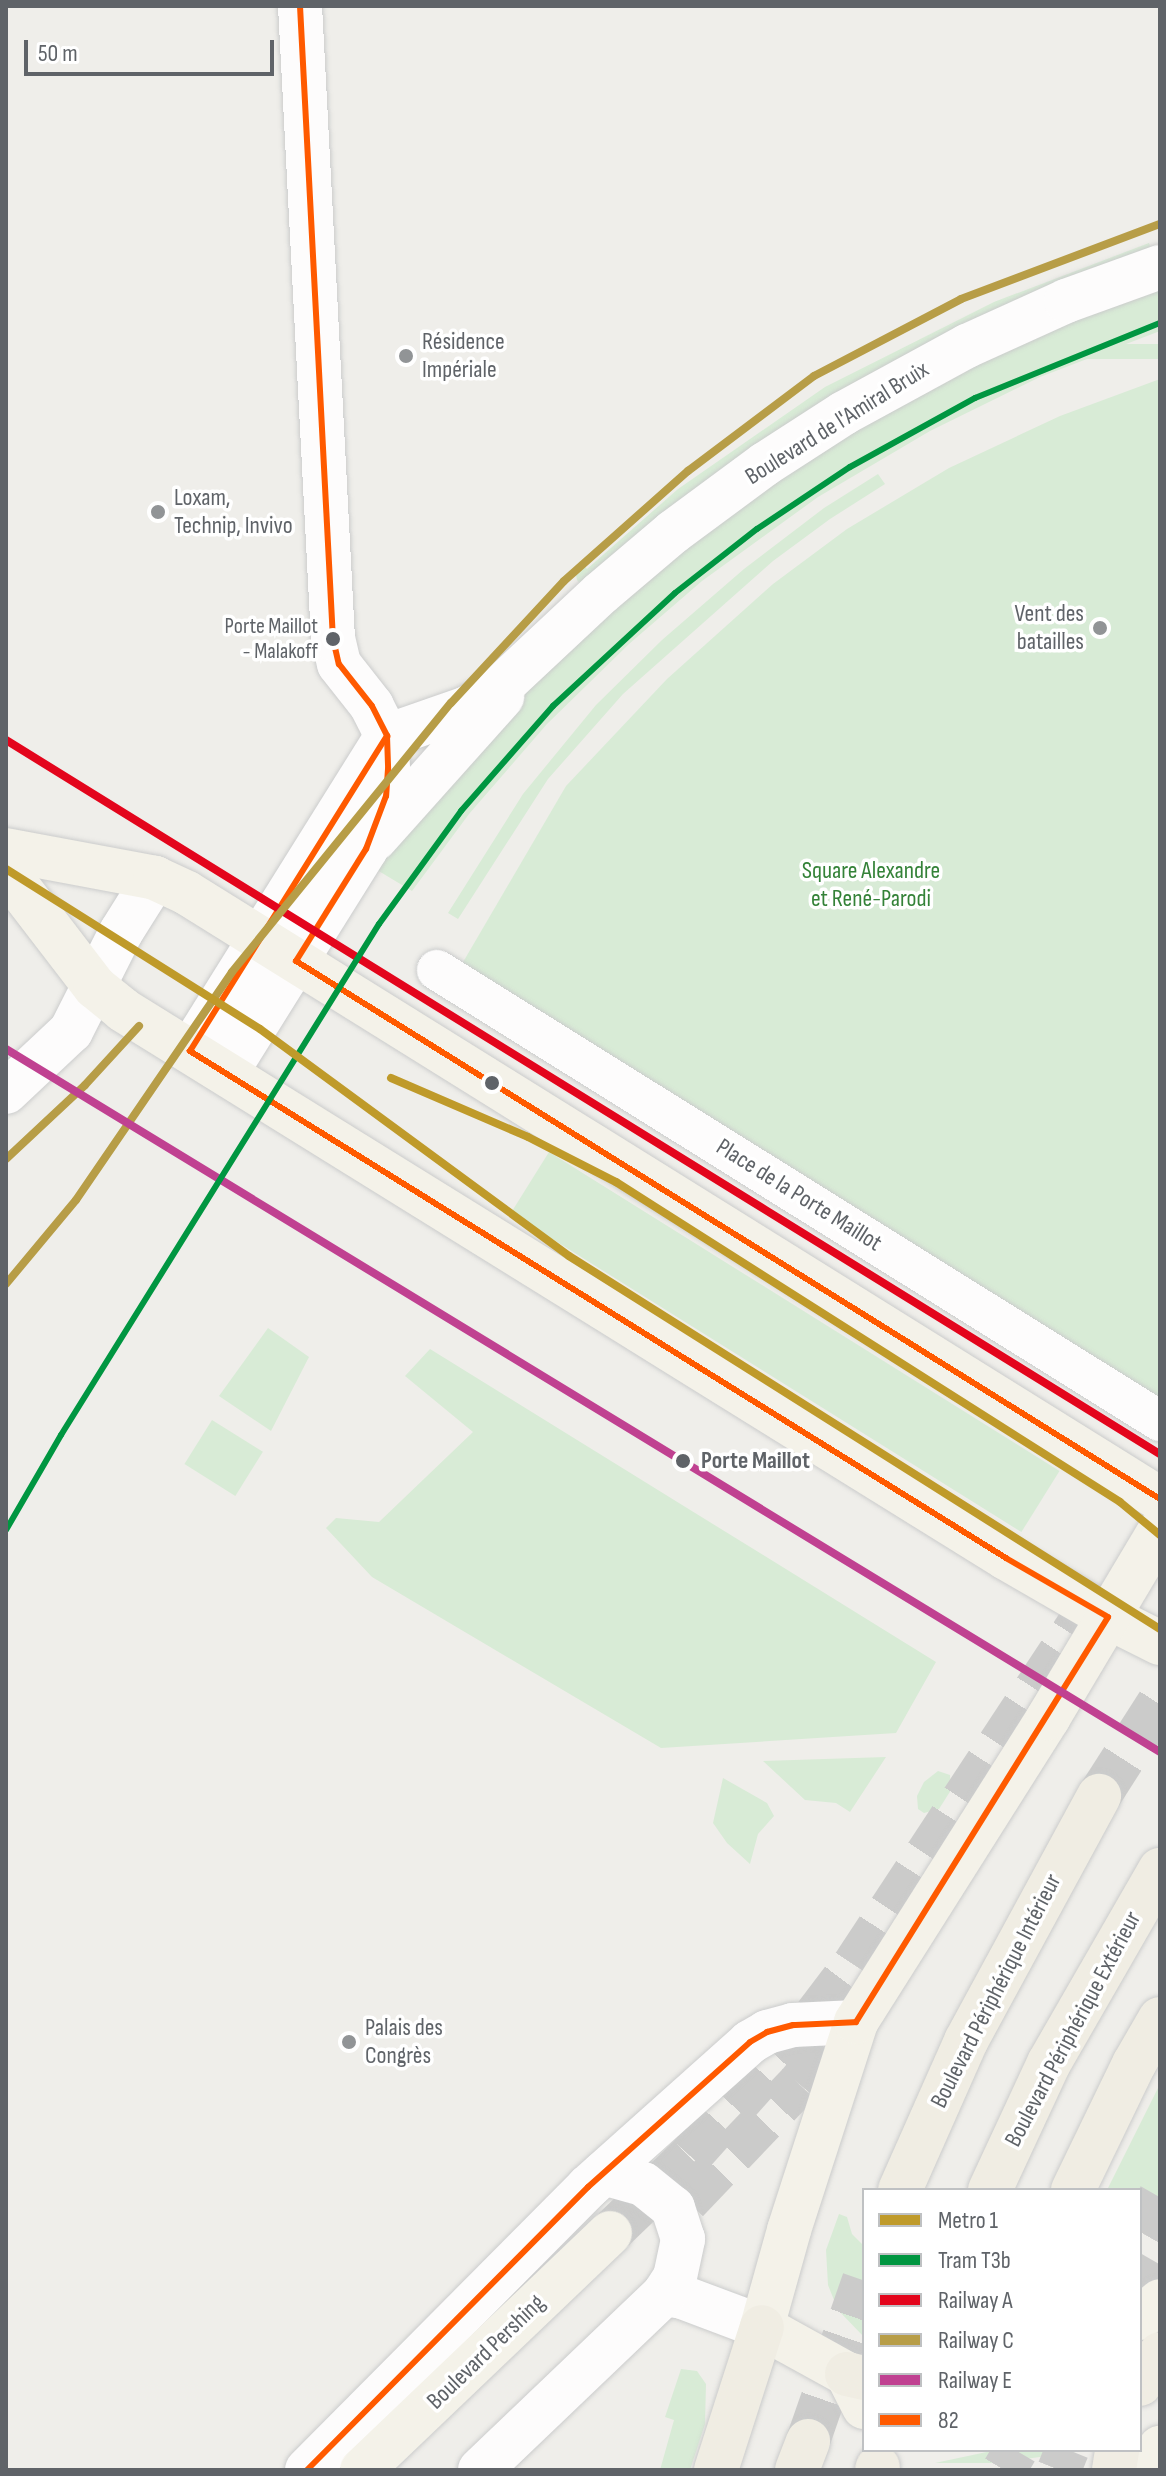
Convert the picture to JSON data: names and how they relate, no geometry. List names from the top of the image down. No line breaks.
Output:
{"streets":{"highway":["Boulevard Périphérique Intérieur","Boulevard Périphérique Extérieur"],"main road":["Boulevard Pershing"],"street":["Boulevard de l'Amiral Bruix","Place de la Porte Maillot"]},"parks":["Square Alexandre et René-Parodi"],"places":["Résidence Impériale","Loxam, Technip, Invivo","Vent des batailles","Porte Maillot - Malakoff","Porte Maillot","Palais des Congrès"],"lines":["transit line 82","rail line C","tram line T3b","rail line A","metro line 1","rail line E"],"legend":["Metro 1","Tram T3b","Railway A","Railway C","Railway E","82"],"scale_bar":"50 m"}
